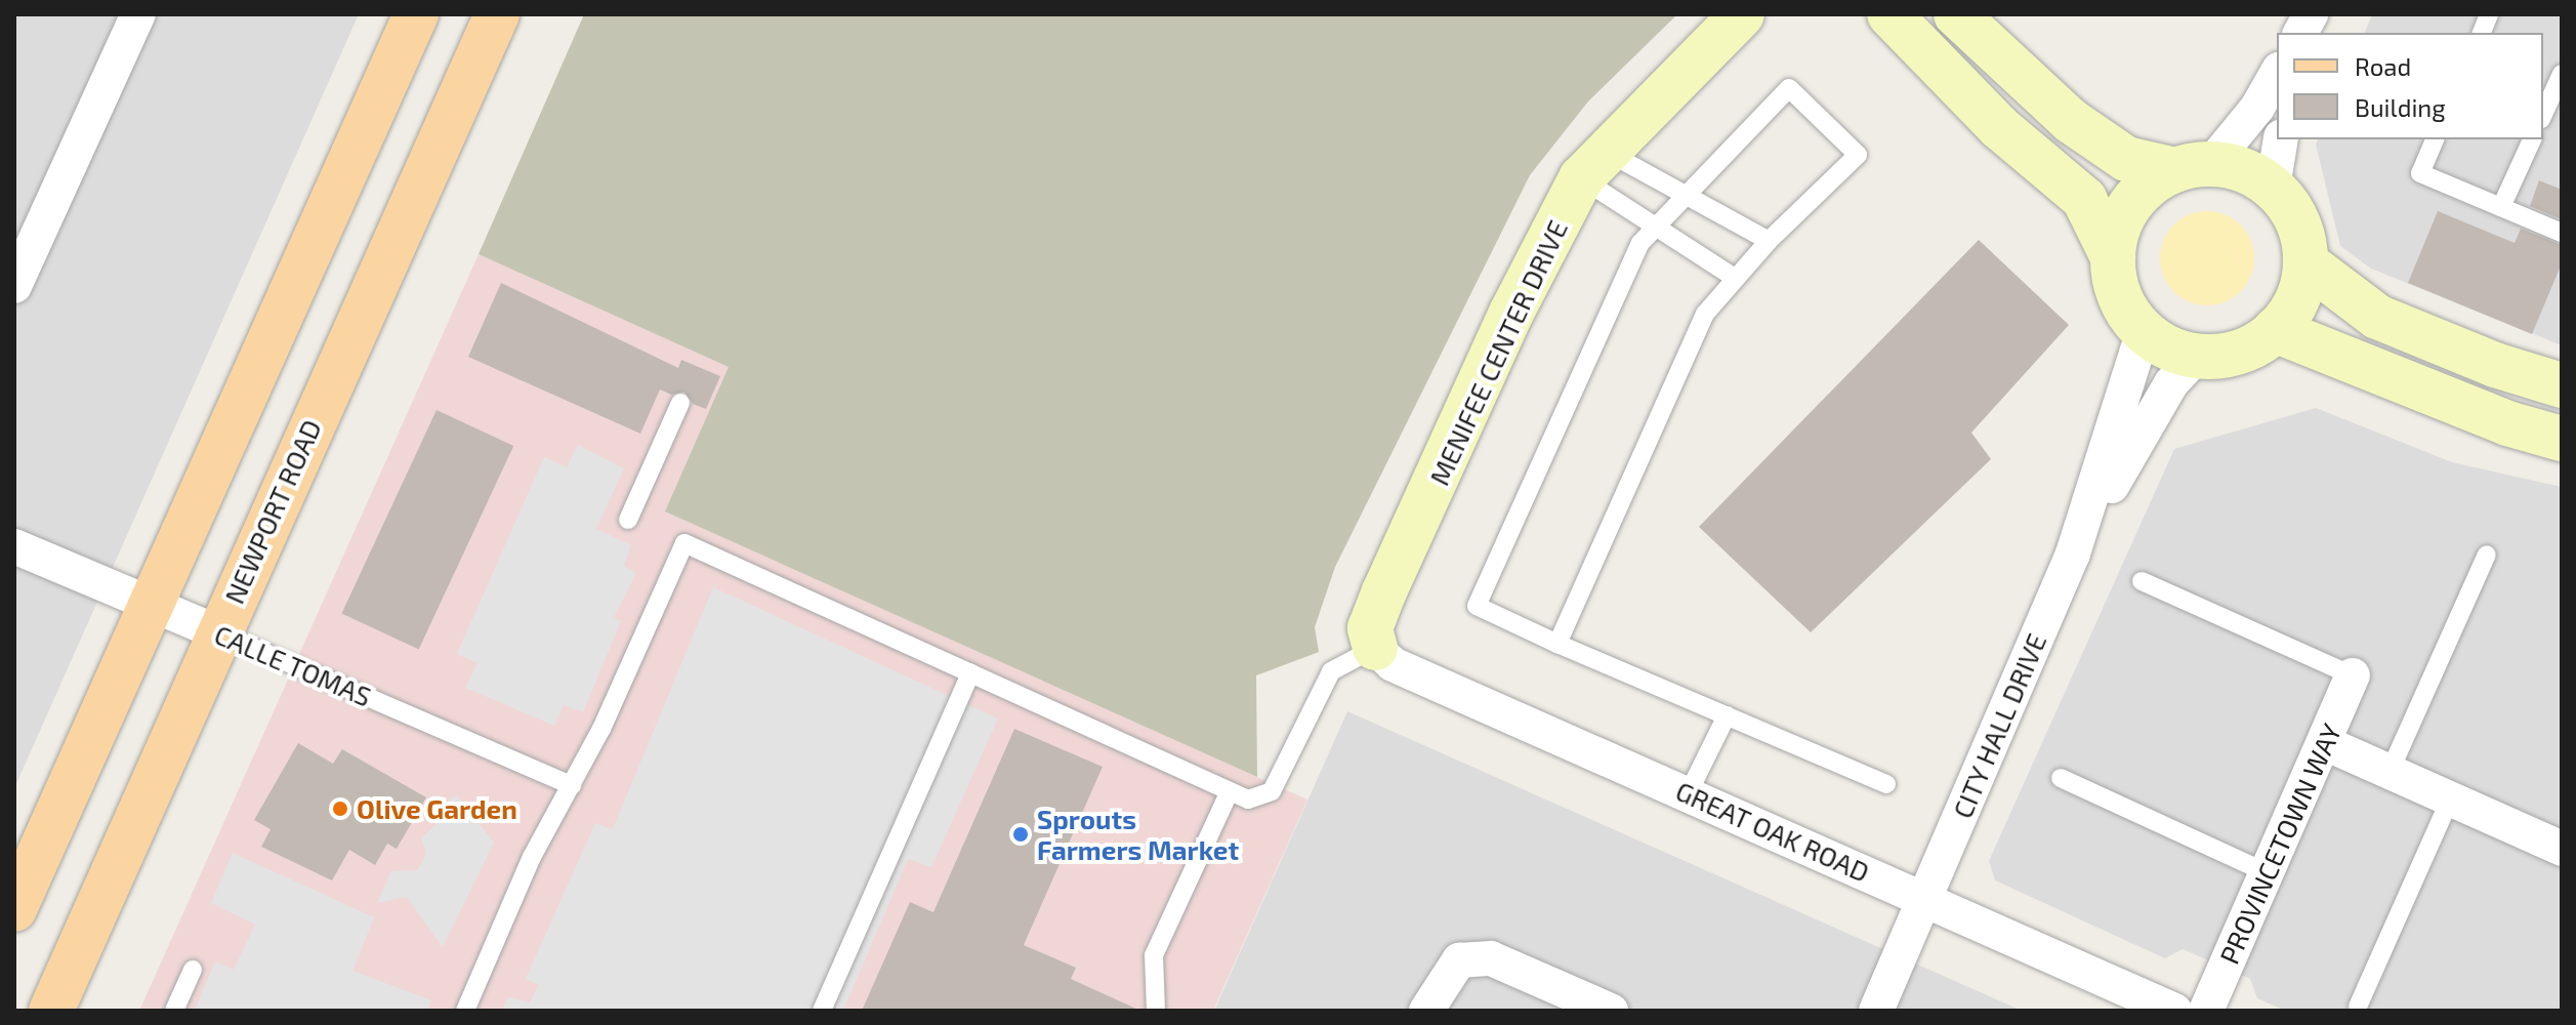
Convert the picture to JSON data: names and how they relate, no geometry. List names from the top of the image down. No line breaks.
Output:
{"streets":{"main road":["NEWPORT ROAD"],"street":["MENIFEE CENTER DRIVE","CALLE TOMAS","CITY HALL DRIVE","GREAT OAK ROAD","PROVINCETOWN WAY"]},"crossings":[["MENIFEE CENTER DRIVE","GREAT OAK ROAD"],["NEWPORT ROAD","CALLE TOMAS"],["CITY HALL DRIVE","GREAT OAK ROAD"]],"places":["Olive Garden","Sprouts Farmers Market"],"legend":["Road","Building"]}
